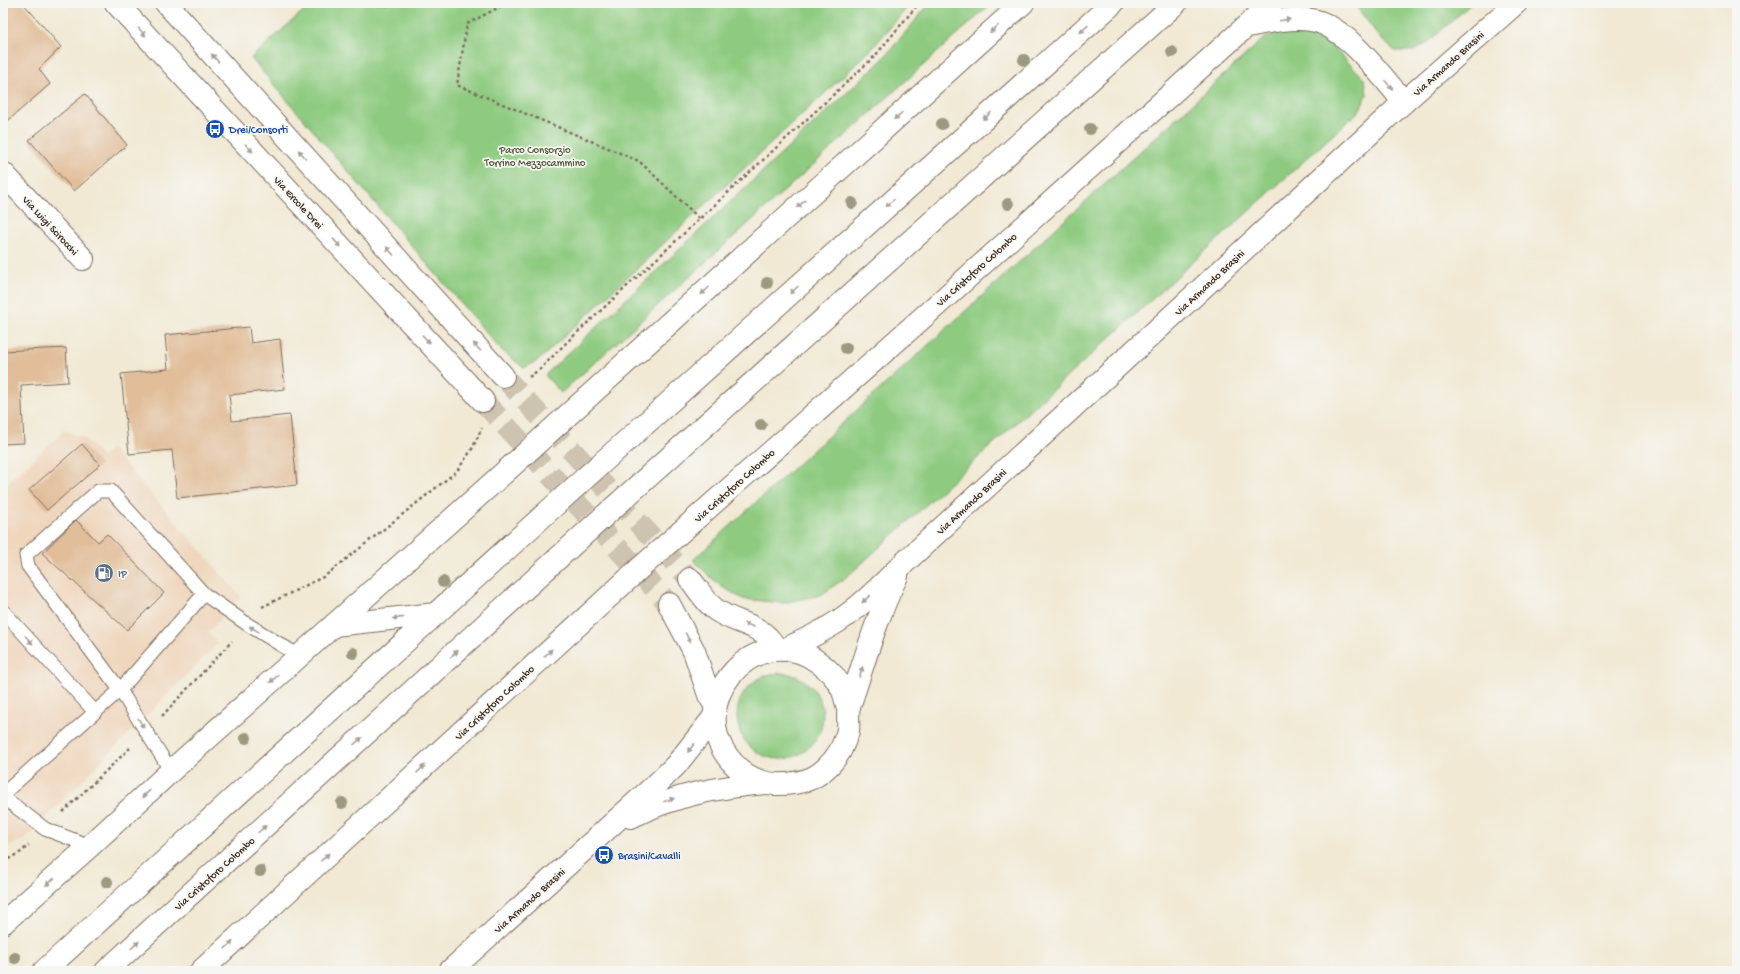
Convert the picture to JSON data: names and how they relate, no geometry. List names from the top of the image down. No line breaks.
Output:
{"streets":{"main road":["Via Armando Brasini","Via Ercole Drei","Via Luigi Scirocchi","Via Cristoforo Colombo"]},"parks":["Parco Consorzio Torrino Mezzocammino"],"places":{"bus stop":["Drei/Consorti","Brasini/Cavalli"],"fuel station":["IP"]}}
